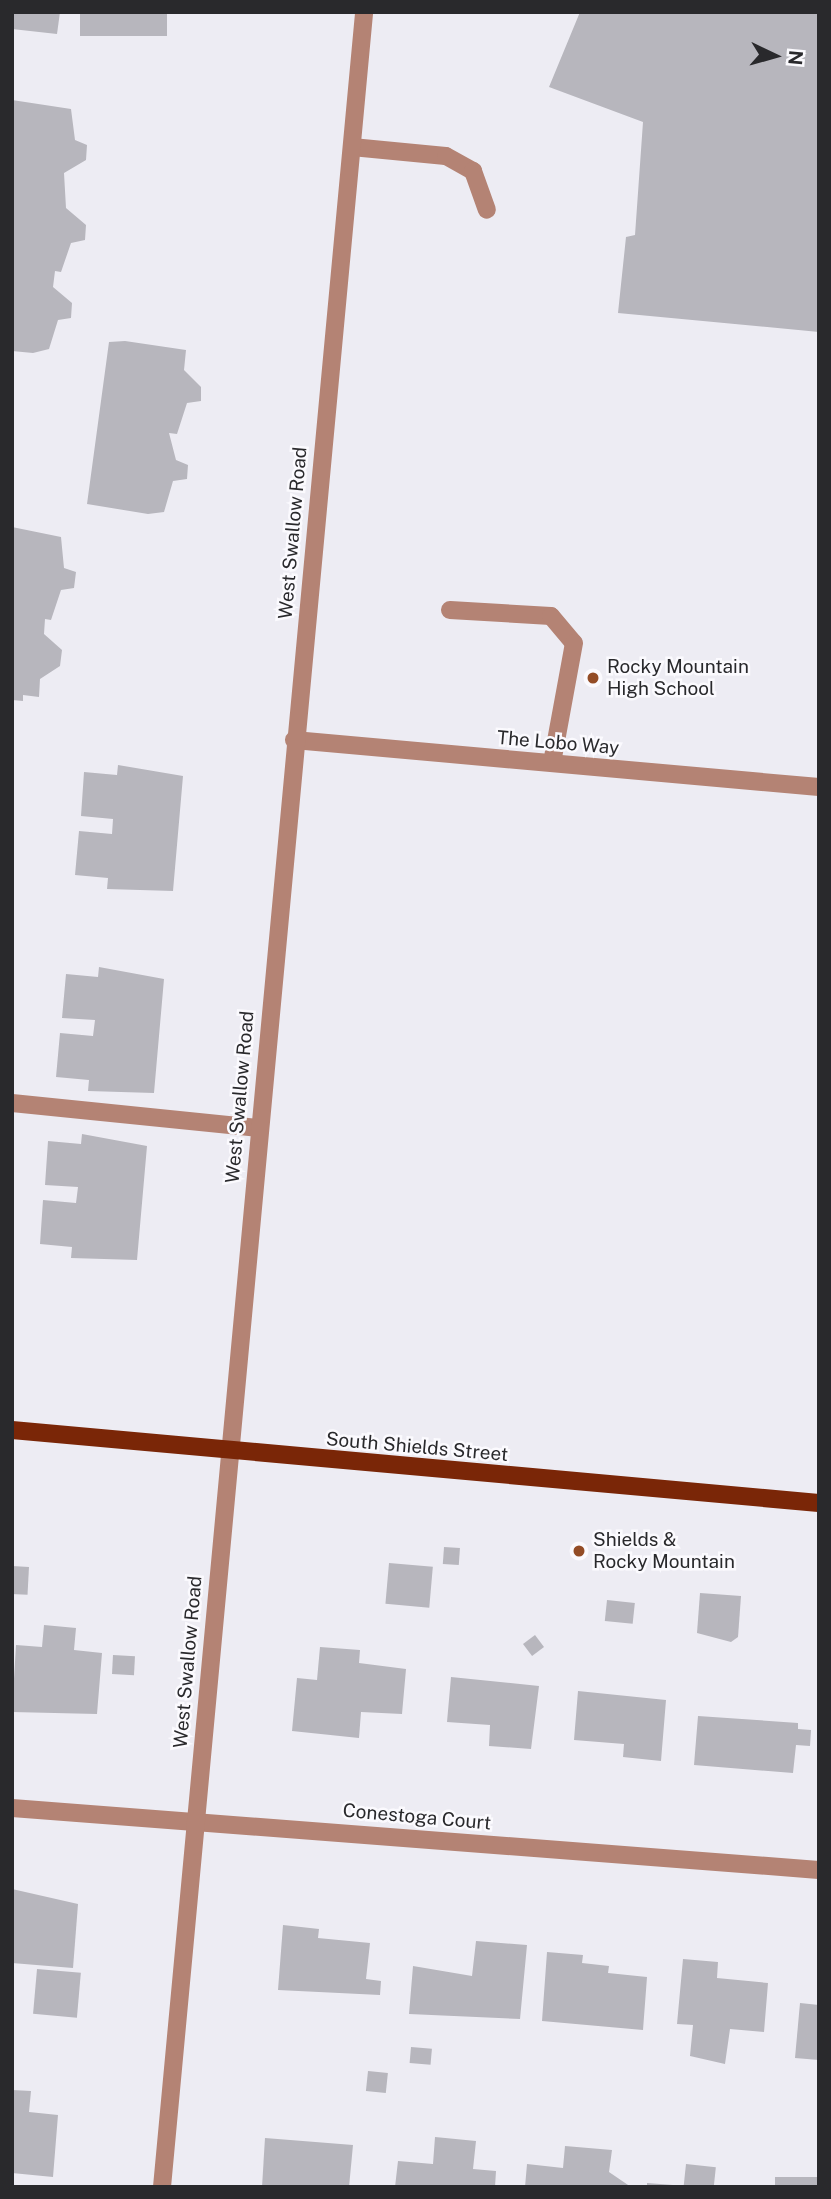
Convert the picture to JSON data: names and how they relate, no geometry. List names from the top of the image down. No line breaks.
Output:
{"streets":{"main road":["South Shields Street"],"street":["West Swallow Road","The Lobo Way","Conestoga Court"]},"crossings":[["West Swallow Road","The Lobo Way"],["West Swallow Road","South Shields Street"],["West Swallow Road","Conestoga Court"]],"places":["Rocky Mountain High School","Shields & Rocky Mountain"],"north":"right"}
